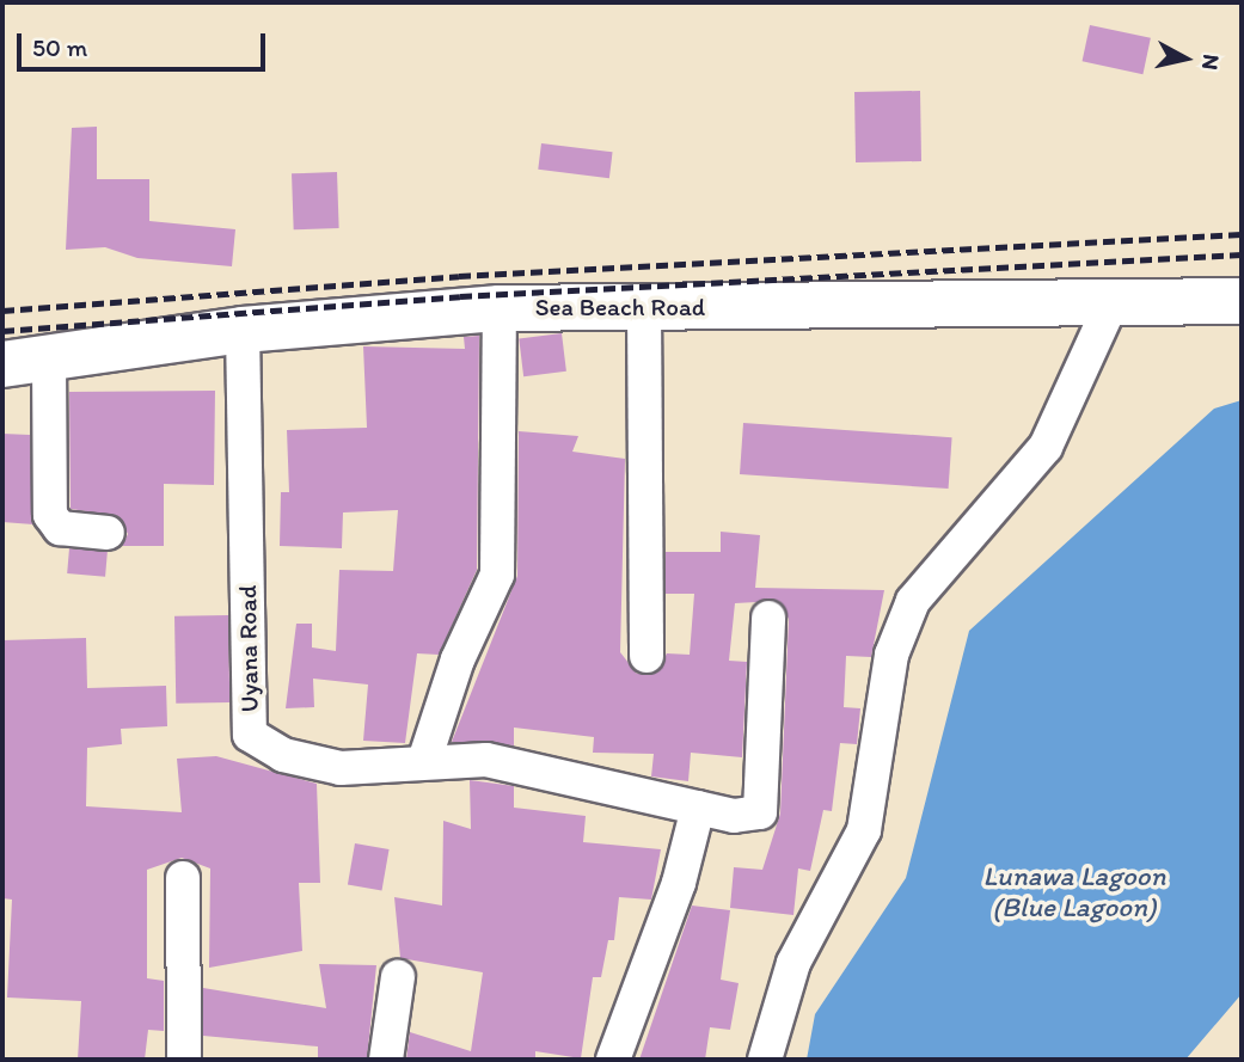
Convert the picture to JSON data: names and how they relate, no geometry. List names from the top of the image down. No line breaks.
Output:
{"streets":{"street":["Sea Beach Road","Uyana Road"]},"crossings":[["Sea Beach Road","Uyana Road"]],"water":["Lunawa Lagoon (Blue Lagoon)"],"scale_bar":"50 m","north":"right"}
